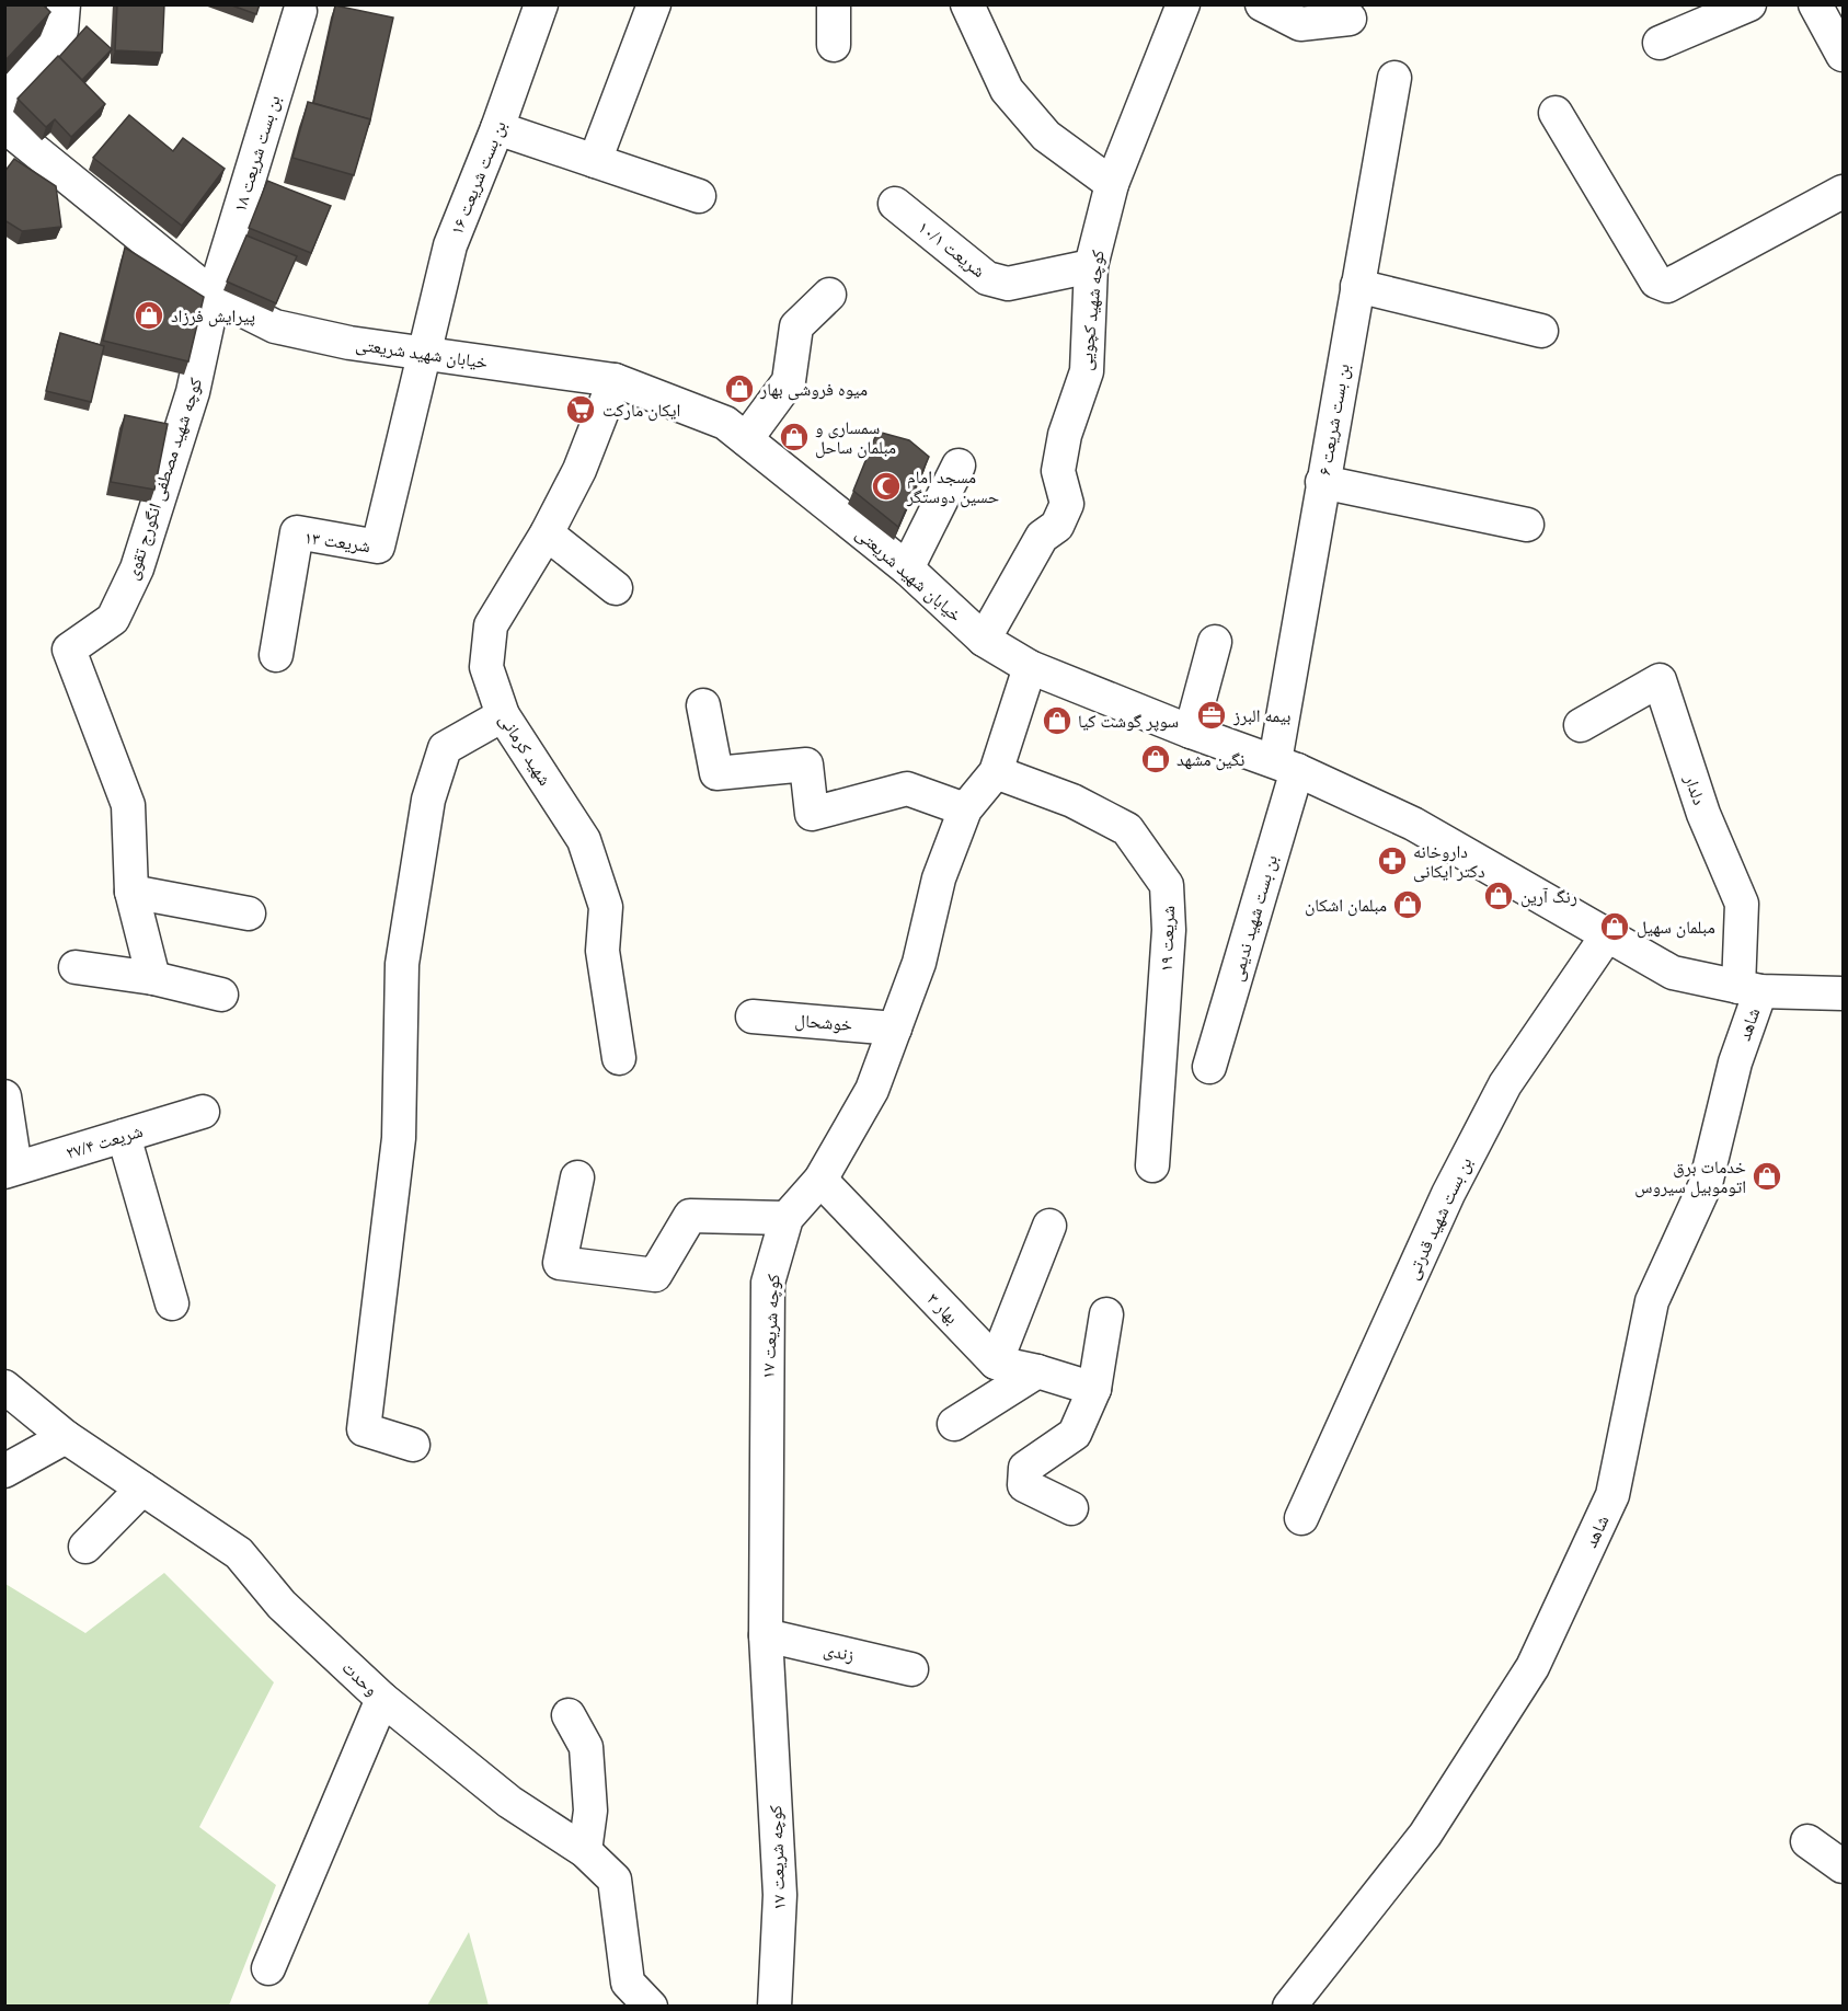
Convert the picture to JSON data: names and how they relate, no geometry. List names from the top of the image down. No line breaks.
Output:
{"streets":{"street":["بن بست شریعت ۱۸","بن بست شریعت ۱۶","شریعت ۱۰/۱","کوچه شهید کچویی","خیابان شهید شریعتی","بن بست شریعت ۶","کوچه شهید مصطفی انگورج تقوی","شریعت ۱۳","شهید کرمانی","دلدار","بن بست شهید ندیمی","شریعت ۱۹","خوشحال","شاهد","شریعت ۲۷/۴","بن بست شهید قدرتی","بهار ۳","کوچه شریعت ۱۷","زندی","وحدت"]},"crossings":[["بن بست شریعت ۱۸","خیابان شهید شریعتی"],["بن بست شریعت ۱۸","کوچه شهید مصطفی انگورج تقوی"],["بن بست شریعت ۱۶","خیابان شهید شریعتی"],["بن بست شریعت ۱۶","شریعت ۱۳"],["شریعت ۱۰/۱","کوچه شهید کچویی"],["کوچه شهید کچویی","خیابان شهید شریعتی"],["خیابان شهید شریعتی","بن بست شریعت ۶"],["خیابان شهید شریعتی","کوچه شهید مصطفی انگورج تقوی"],["خیابان شهید شریعتی","شریعت ۱۳"],["خیابان شهید شریعتی","شهید کرمانی"],["خیابان شهید شریعتی","دلدار"],["خیابان شهید شریعتی","بن بست شهید ندیمی"],["خیابان شهید شریعتی","شاهد"],["خیابان شهید شریعتی","بن بست شهید قدرتی"],["خیابان شهید شریعتی","کوچه شریعت ۱۷"],["بن بست شریعت ۶","بن بست شهید ندیمی"],["دلدار","شاهد"],["شریعت ۱۹","کوچه شریعت ۱۷"],["خوشحال","کوچه شریعت ۱۷"],["بهار ۳","کوچه شریعت ۱۷"],["کوچه شریعت ۱۷","زندی"]],"places":{"shop":["پیرایش فرزاد","میوه فروشی بهار","سمساری و مبلمان ساحل","سوپر گوشت کیا","نگین مشهد","رنگ آرین","مبلمان اشکان","مبلمان سهیل","خدمات برق اتوموبیل سیروس"],"supermarket":["ایکان مارکت"],"mosque":["مسجد امام حسین دوستگر"],"office":["بیمه البرز"],"pharmacy":["داروخانه دکتر ایکانی"]}}
